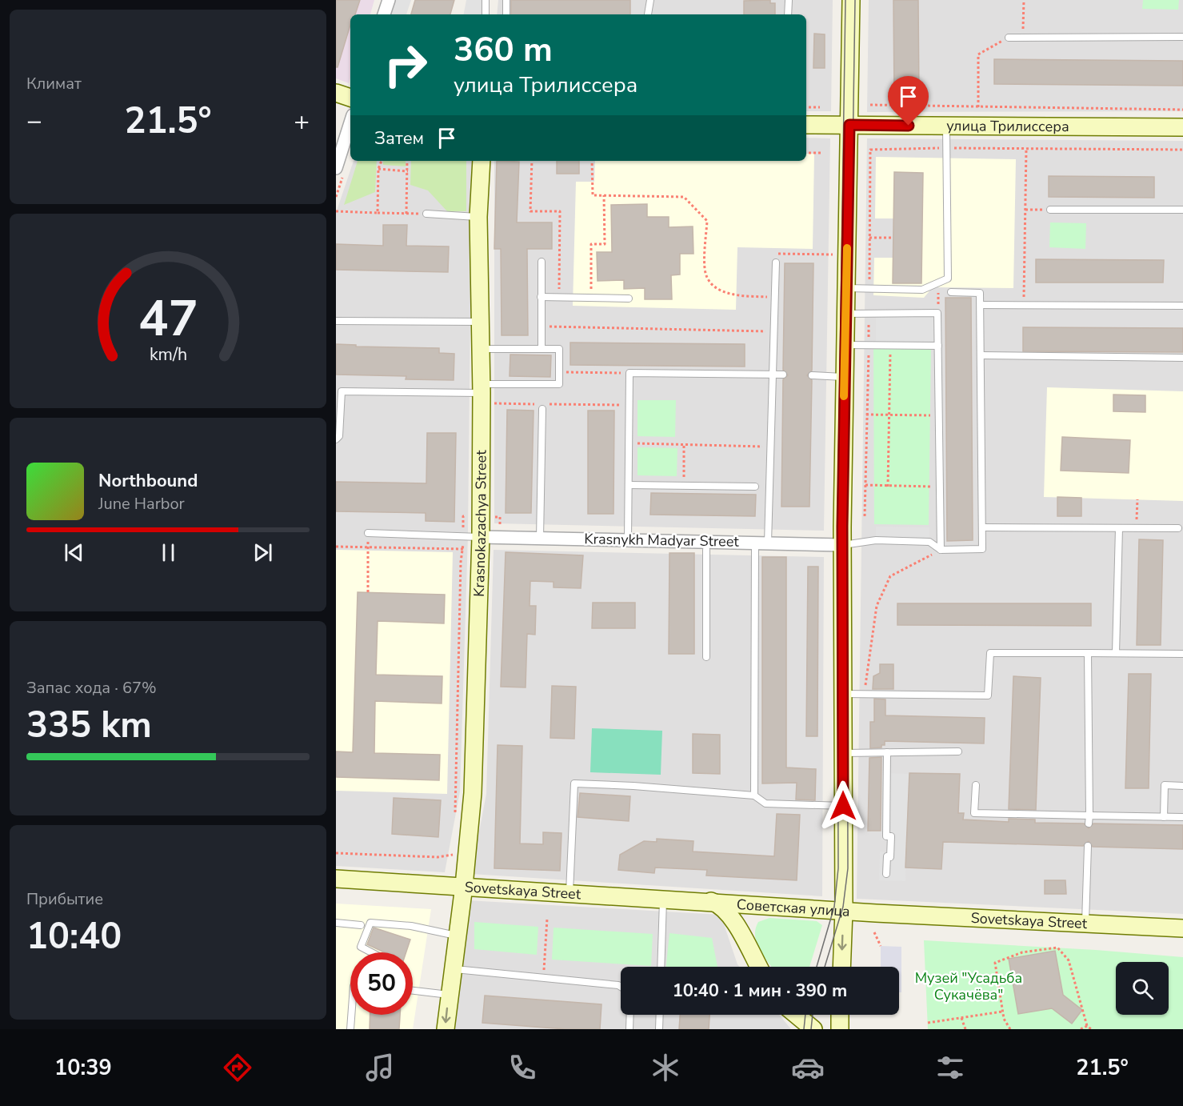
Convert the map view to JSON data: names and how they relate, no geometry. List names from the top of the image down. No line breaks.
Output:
{"streets":{"main road":["улица Трилиссера","Krasnokazachya Street","Sovetskaya Street","Советская улица"],"street":["Krasnykh Madyar Street"]},"crossings":[["Krasnokazachya Street","Krasnykh Madyar Street"],["Krasnokazachya Street","Sovetskaya Street"],["Sovetskaya Street","Советская улица"]],"parks":["Музей \"Усадьба Сукачёва\""],"page":{"tile":["Климат",["Запас хода · 67%","335 km"],["Прибытие","10:40"]],"turn":["360 m","улица Трилиссера"],"heat":["−","21.5°","+"],"then":"Затем","song":["Northbound","June Harbor"],"limit":"50","trip":"10:40 · 1 мин · 390 m","tabs":["10:39","21.5°"],"gauge":["47","km/h"]}}
